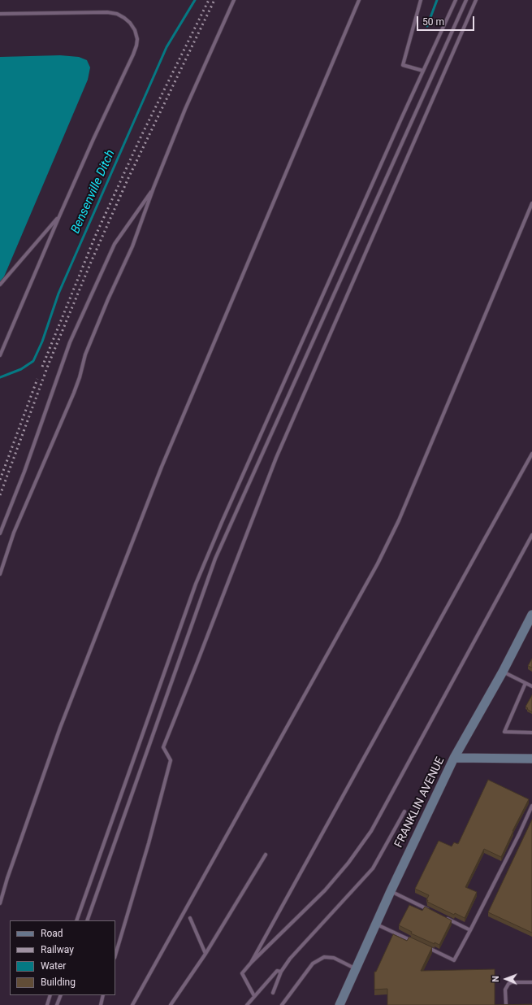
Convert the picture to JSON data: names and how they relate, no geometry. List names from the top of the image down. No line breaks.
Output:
{"streets":{"main road":["FRANKLIN AVENUE"]},"water":["Bensenville Ditch"],"legend":["Road","Railway","Water","Building"],"scale_bar":"50 m","north":"left"}
